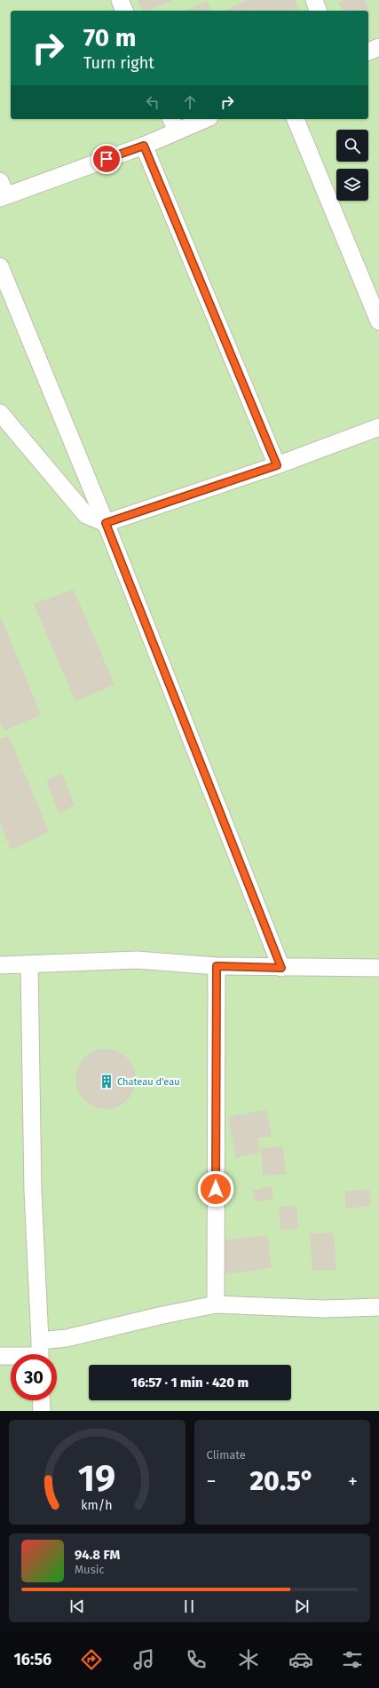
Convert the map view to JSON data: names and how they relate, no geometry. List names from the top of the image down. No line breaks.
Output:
{"places":{"building":["Chateau d'eau"]},"page":{"turn":["70 m","Turn right"],"limit":"30","trip":"16:57 · 1 min · 420 m","tile":"Climate","heat":["−","20.5°","+"],"song":["94.8 FM","Music"],"tabs":"16:56","gauge":["19","km/h"]}}
